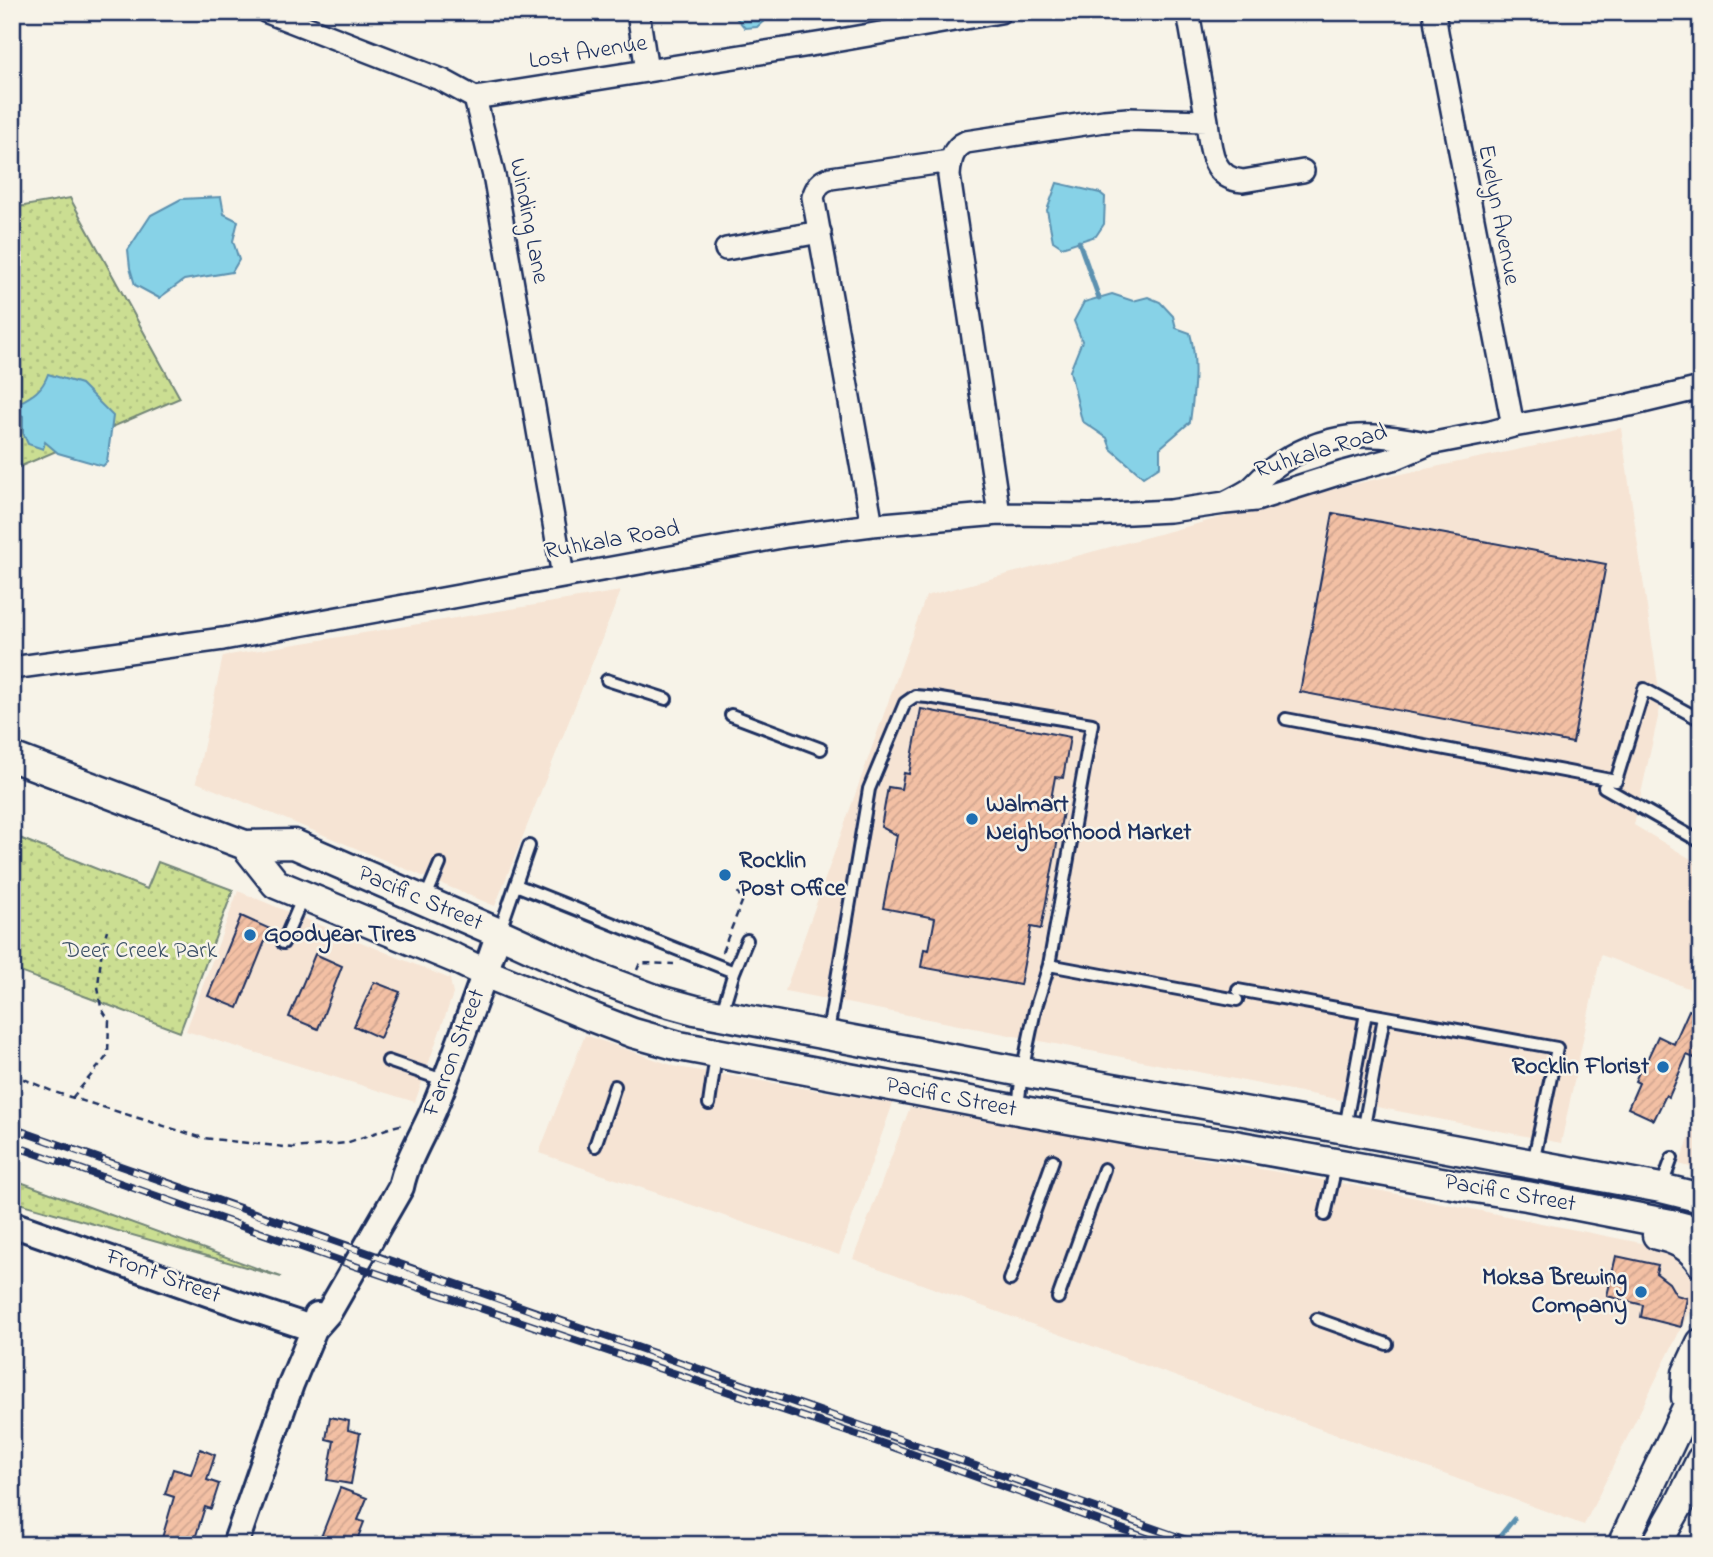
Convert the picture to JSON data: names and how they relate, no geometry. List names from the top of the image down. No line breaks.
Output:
{"streets":{"main road":["Pacific Street"],"street":["Lost Avenue","Evelyn Avenue","Winding Lane","Ruhkala Road","Farron Street","Front Street"]},"crossings":[["Lost Avenue","Winding Lane"],["Evelyn Avenue","Ruhkala Road"],["Winding Lane","Ruhkala Road"],["Pacific Street","Farron Street"],["Farron Street","Front Street"]],"parks":["Deer Creek Park"],"places":["Walmart Neighborhood Market","Rocklin Post Office","Goodyear Tires","Rocklin Florist","Moksa Brewing Company"]}
